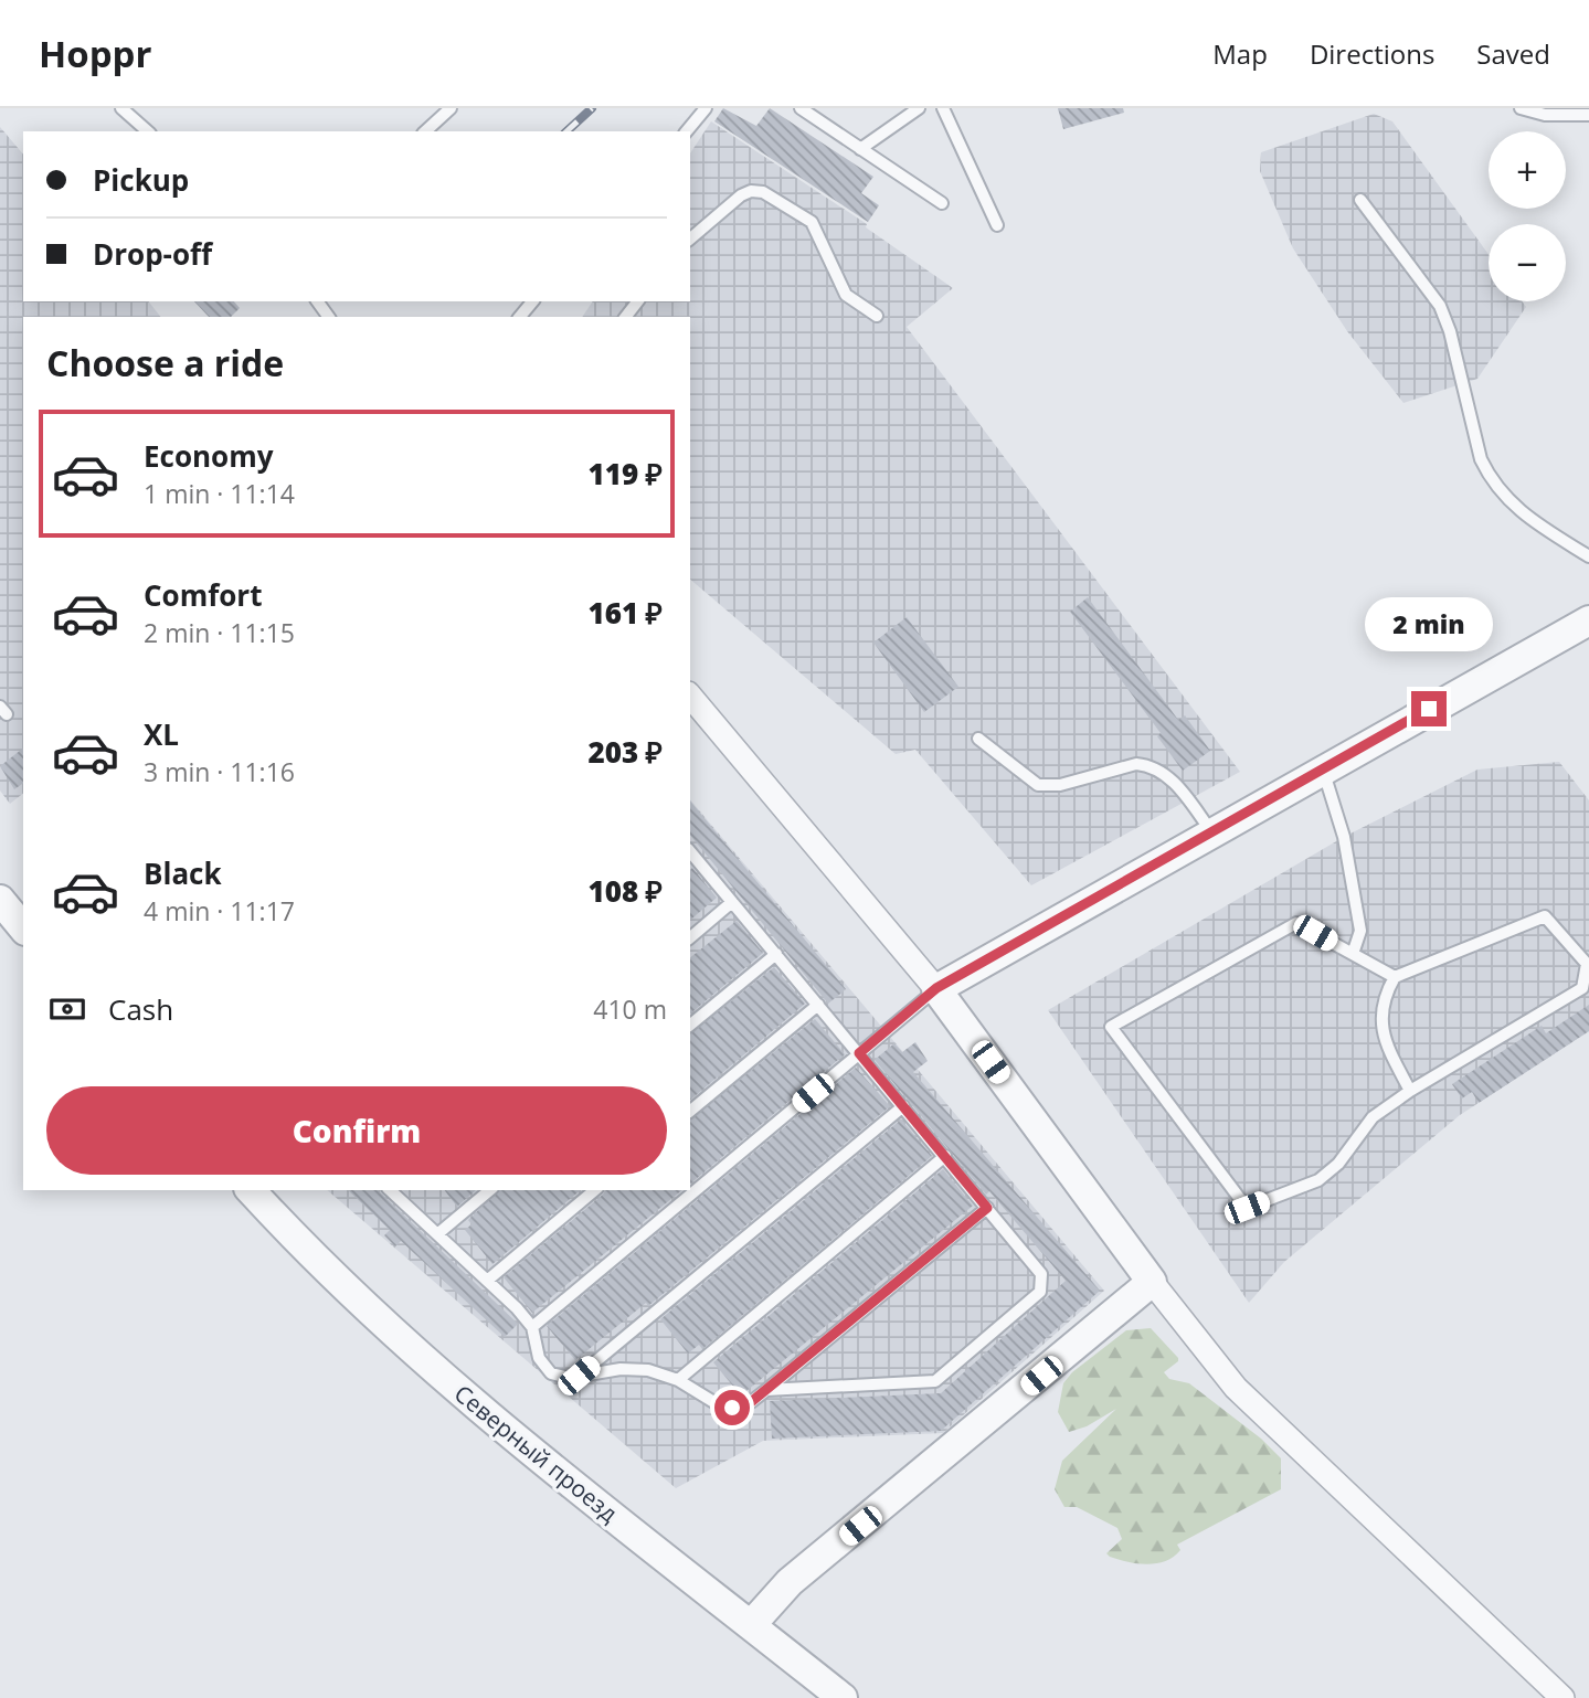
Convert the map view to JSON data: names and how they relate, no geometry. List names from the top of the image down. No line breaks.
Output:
{"streets":{"street":["Северный проезд"]},"page":{"header":"Hoppr","nav":["Map","Directions","Saved"],"map_buttons":["+","−"],"banner":["Pickup","Drop-off"],"heading":"Choose a ride","list":[{"name":"Economy","note":"1 min · 11:14","value":"119 ₽"},{"name":"Comfort","note":"2 min · 11:15","value":"161 ₽"},{"name":"XL","note":"3 min · 11:16","value":"203 ₽"},{"name":"Black","note":"4 min · 11:17","value":"108 ₽"}],"bubble":"2 min","pay":["Cash","410 m"],"buttons":"Confirm"}}
